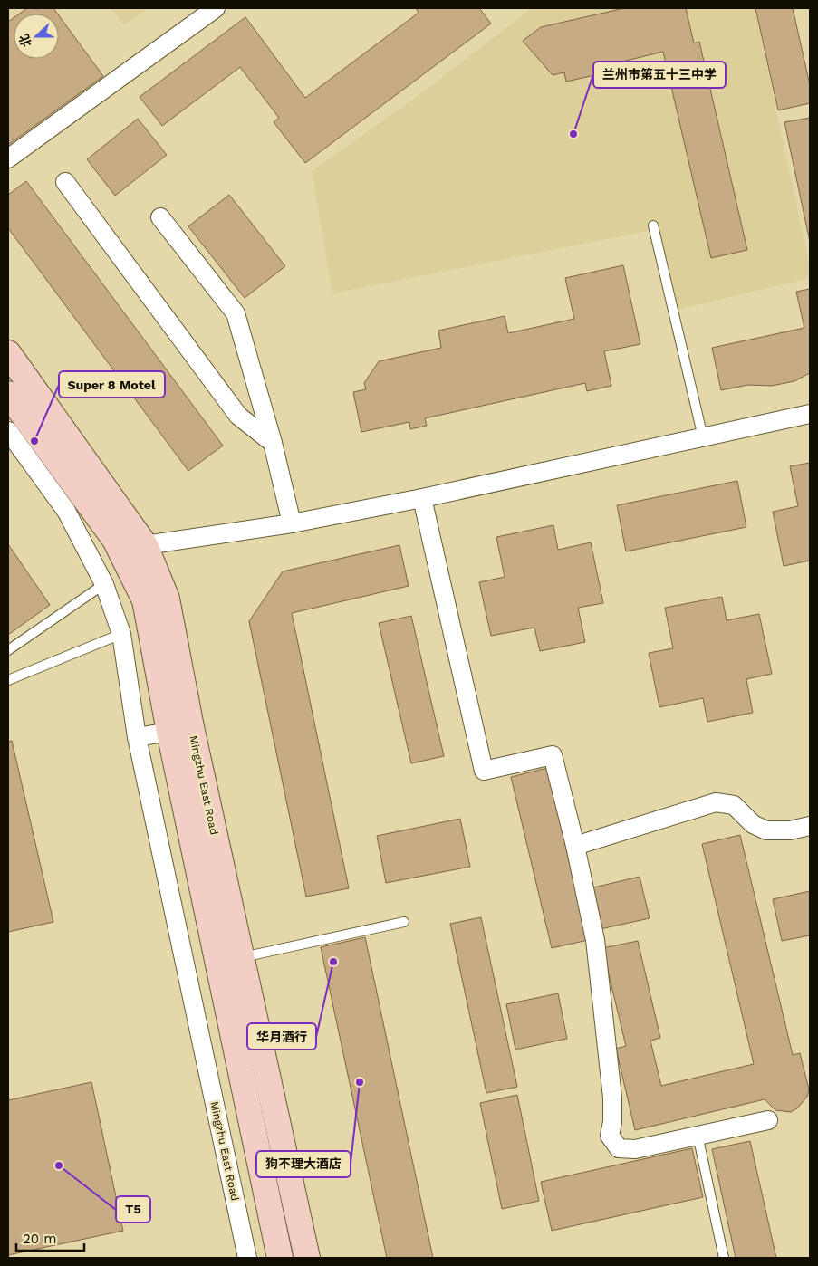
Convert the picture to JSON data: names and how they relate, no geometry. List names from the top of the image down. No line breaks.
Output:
{"streets":{"main road":["Mingzhu East Road"]},"places":["兰州市第五十三中学","Super 8 Motel","华月酒行","狗不理大酒店","T5"],"scale_bar":"20 m","north":"left"}
